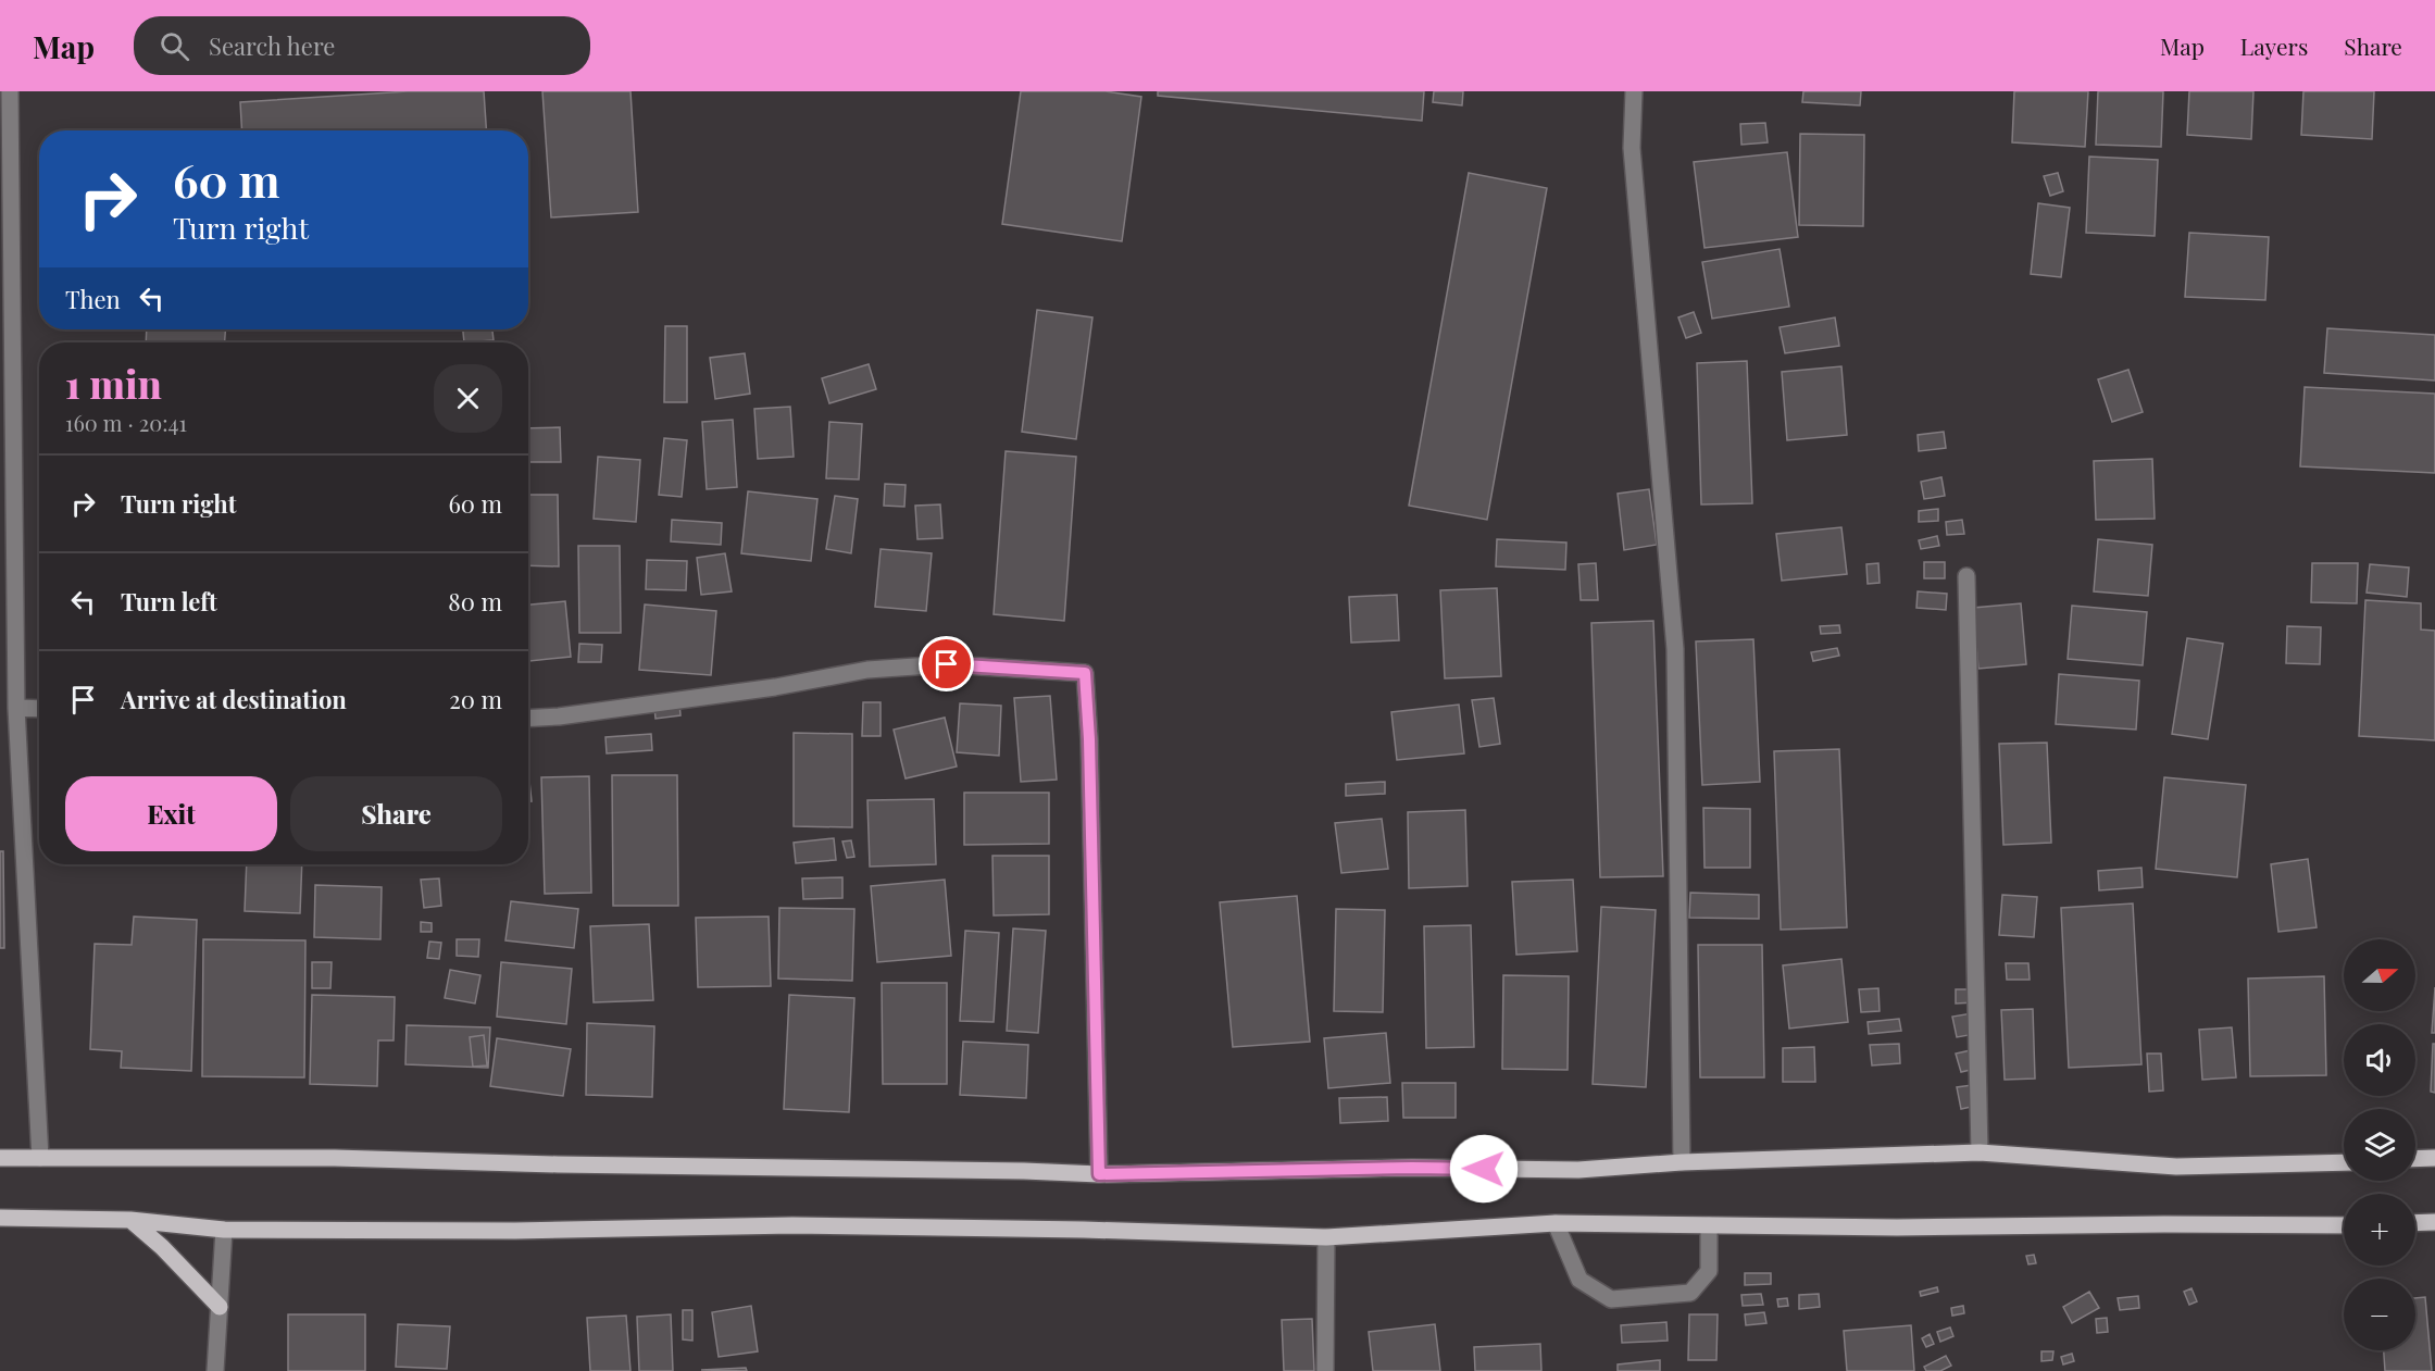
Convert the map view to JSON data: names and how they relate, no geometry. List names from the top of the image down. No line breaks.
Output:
{"north":"right","page":{"header":"Map","search":"Search here","nav":["Map","Layers","Share"],"turn":["60 m","Turn right"],"then":"Then","heading":["1 min","160 m · 20:41"],"list":[{"name":"Turn right","value":"60 m"},{"name":"Turn left","value":"80 m"},{"name":"Arrive at destination","value":"20 m"}],"buttons":["Exit","Share"],"map_buttons":["+","−"]}}
